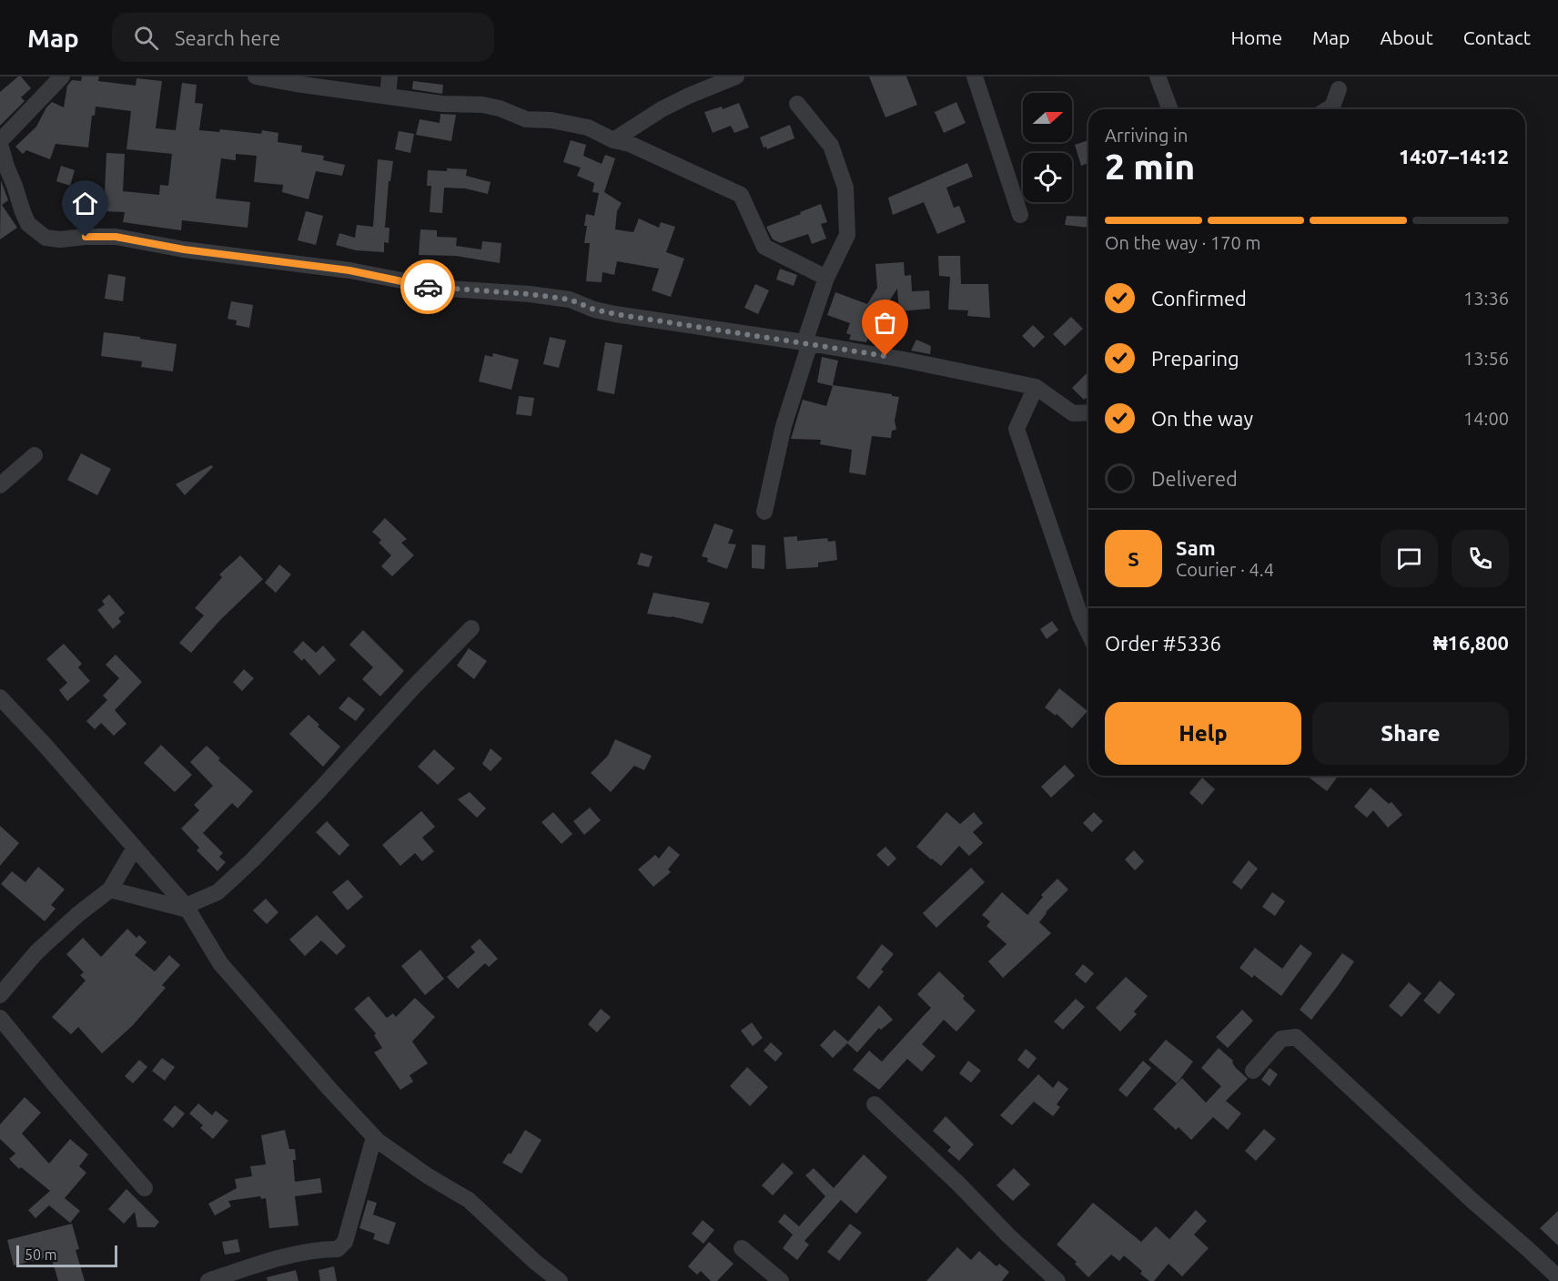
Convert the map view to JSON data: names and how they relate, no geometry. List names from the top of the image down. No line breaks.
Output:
{"scale_bar":"50 m","north":"right","page":{"header":"Map","search":"Search here","nav":["Home","Map","About","Contact"],"heading":["2 min","Arriving in","14:07–14:12"],"panel":["Sam","Courier · 4.4","Order #5336","₦16,800"],"bar":"On the way · 170 m","list":[["Confirmed","13:36"],["Preparing","13:56"],["On the way","14:00"],"Delivered"],"round":"S","buttons":["Help","Share"],"scale":"50 m"}}
